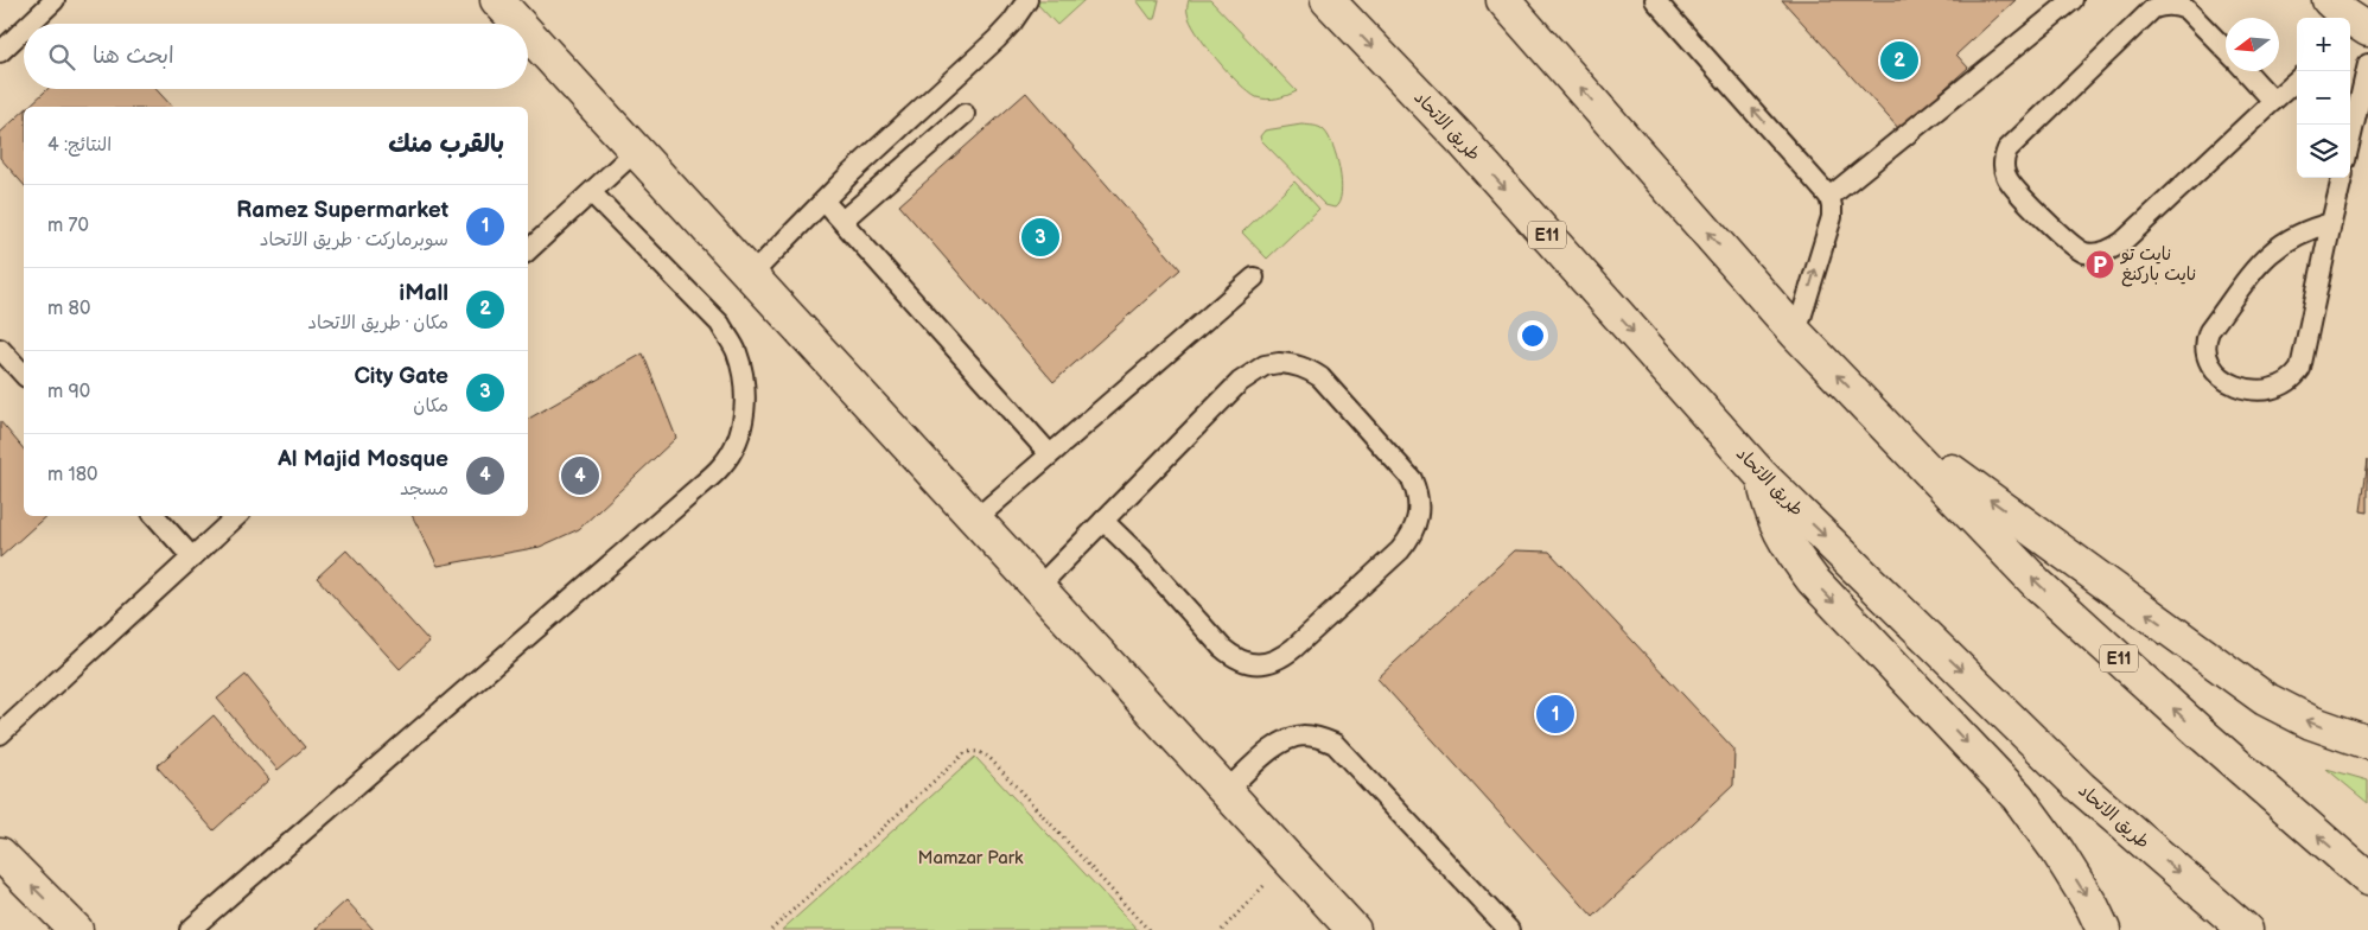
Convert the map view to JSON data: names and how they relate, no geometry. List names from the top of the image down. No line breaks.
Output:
{"streets":{"main road":["طريق الاتحاد","E11"]},"parks":["Mamzar Park"],"places":{"parking":["نايت تو نايت باركنغ"]},"north":"left","page":{"map_buttons":["+","−"],"search":"ابحث هنا","pins":["2","3","4","1"],"heading":["بالقرب منك","النتائج: 4"],"list":[{"mark":"1","name":"Ramez Supermarket","note":"سوبرماركت · طريق الاتحاد","value":"70 m"},{"mark":"2","name":"iMall","note":"مكان · طريق الاتحاد","value":"80 m"},{"mark":"3","name":"City Gate","note":"مكان","value":"90 m"},{"mark":"4","name":"Al Majid Mosque","note":"مسجد","value":"180 m"}]}}
